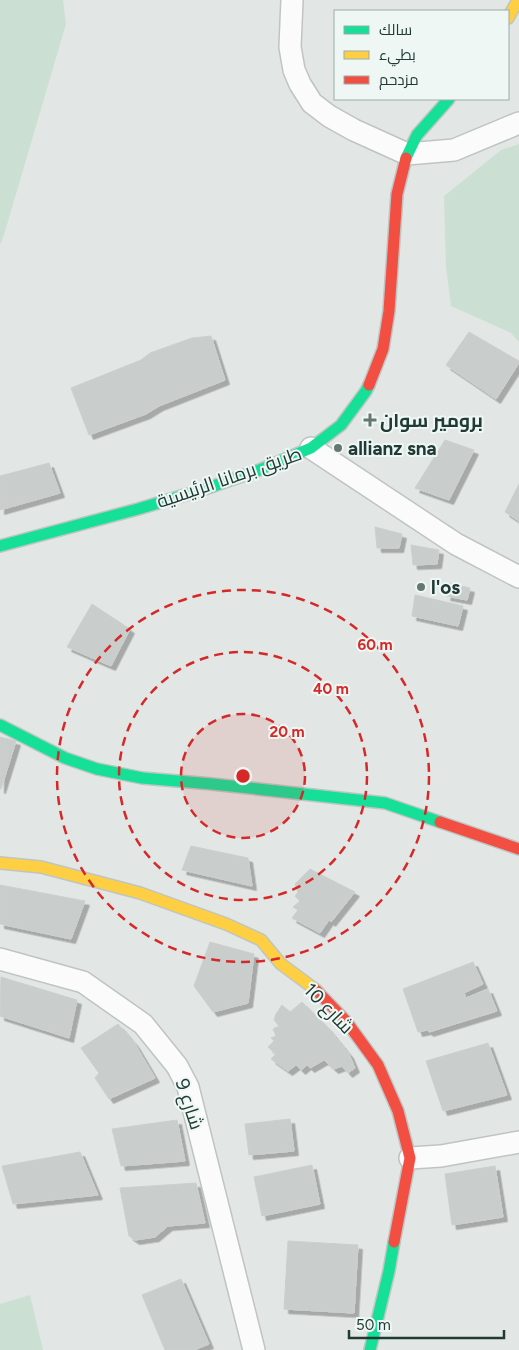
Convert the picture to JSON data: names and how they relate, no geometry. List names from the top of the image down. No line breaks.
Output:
{"streets":{"main road":["طريق برمانا الرئيسية","شارع 10"],"street":["شارع 9"]},"places":{"health":["برومير سوان"],"other":["allianz sna","l'os"]},"legend":["سالك","بطيء","مزدحم"],"scale_bar":"50 m","rings":["60 m","40 m","20 m"]}
